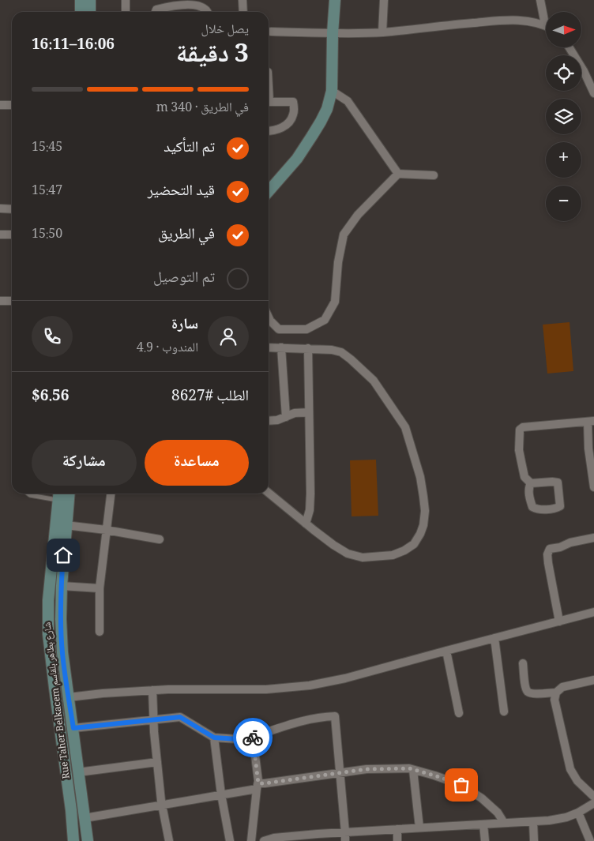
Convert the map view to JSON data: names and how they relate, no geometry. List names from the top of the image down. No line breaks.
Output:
{"streets":{"main road":["Rue Taher Belkacem شارع بطاهر بلقاسم"]},"north":"right","page":{"map_buttons":["+","−"],"heading":["3 دقيقة","يصل خلال","16:06–16:11"],"panel":["سارة","المندوب · 4.9","الطلب #8627","$6.56"],"bar":"في الطريق · 340 m","list":[["تم التأكيد","15:45"],["قيد التحضير","15:47"],["في الطريق","15:50"],"تم التوصيل"],"buttons":["مساعدة","مشاركة"]}}
